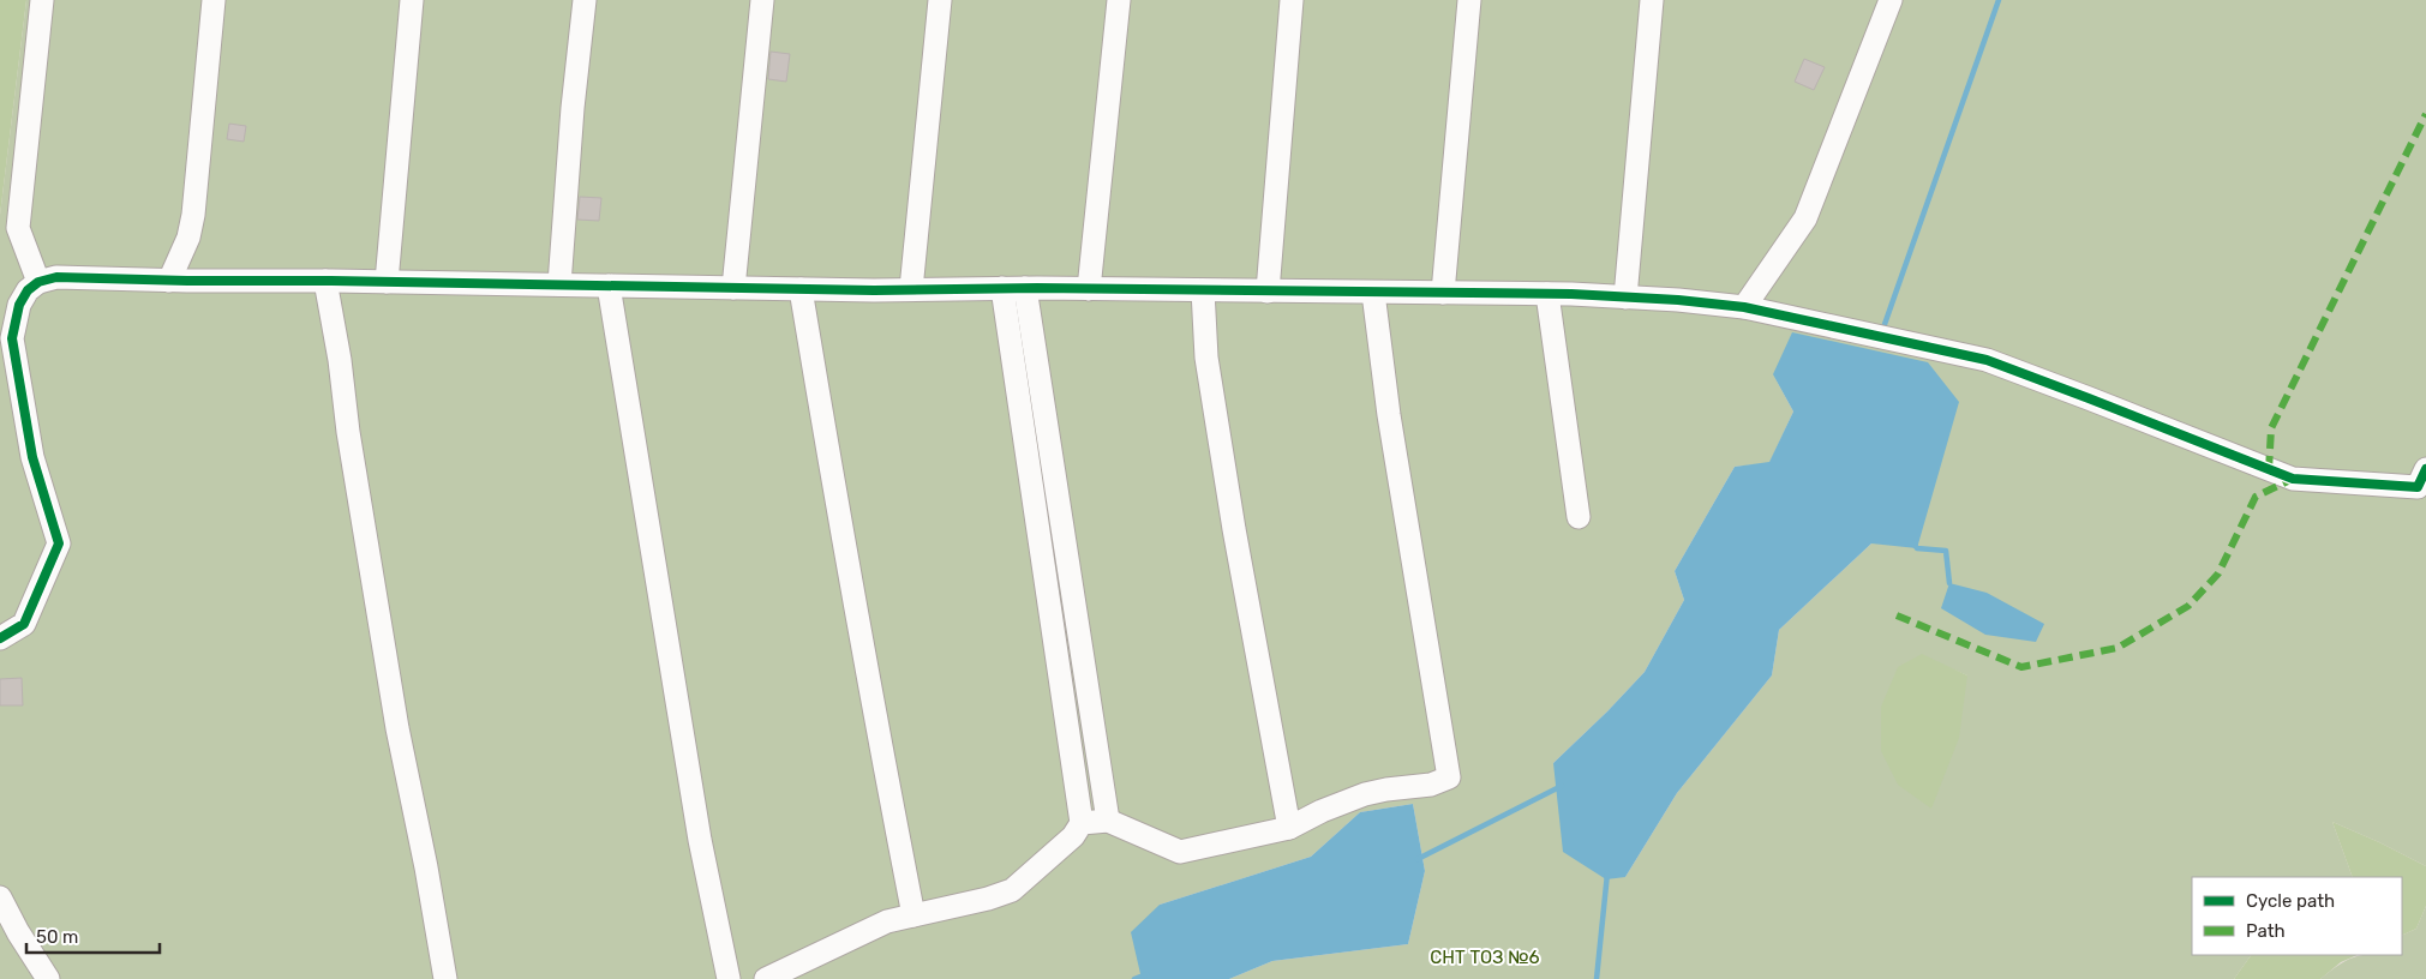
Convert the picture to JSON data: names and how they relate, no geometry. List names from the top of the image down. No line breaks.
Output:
{"parks":["СНТ ТОЗ №6"],"legend":["Cycle path","Path"],"scale_bar":"50 m"}
